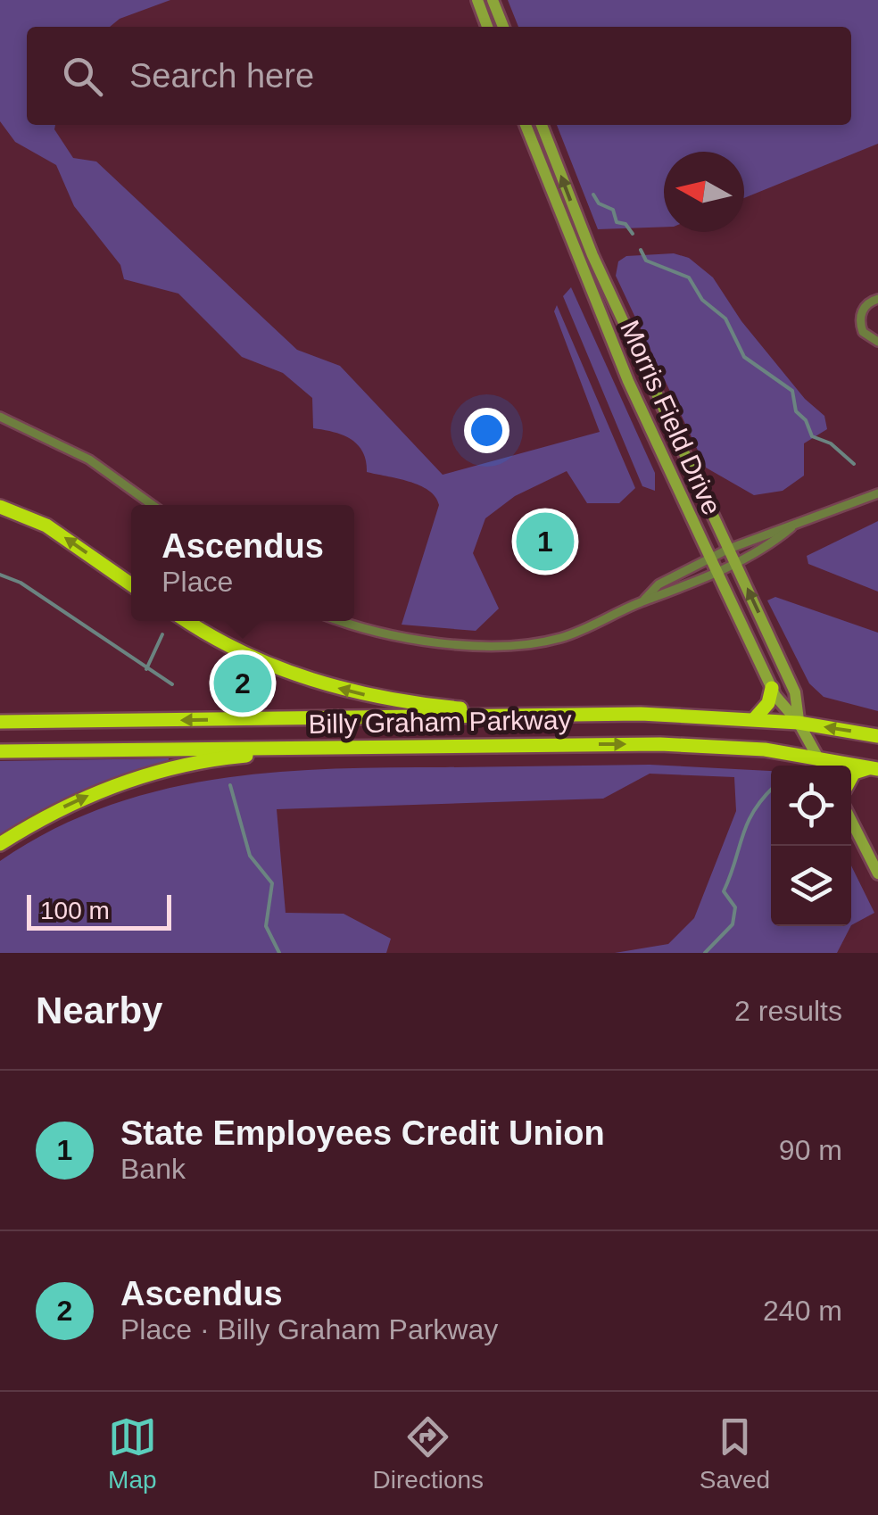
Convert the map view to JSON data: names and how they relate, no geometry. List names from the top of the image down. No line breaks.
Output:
{"streets":{"highway":["Billy Graham Parkway"],"street":["Morris Field Drive"]},"crossings":[["Morris Field Drive","Billy Graham Parkway"]],"scale_bar":"100 m","north":"left","page":{"search":"Search here","popup":["Ascendus","Place"],"pins":["1","2"],"scale":"100 m","heading":["Nearby","2 results"],"list":[{"mark":"1","name":"State Employees Credit Union","note":"Bank","value":"90 m"},{"mark":"2","name":"Ascendus","note":"Place · Billy Graham Parkway","value":"240 m"}],"nav":["Map","Directions","Saved"]}}
